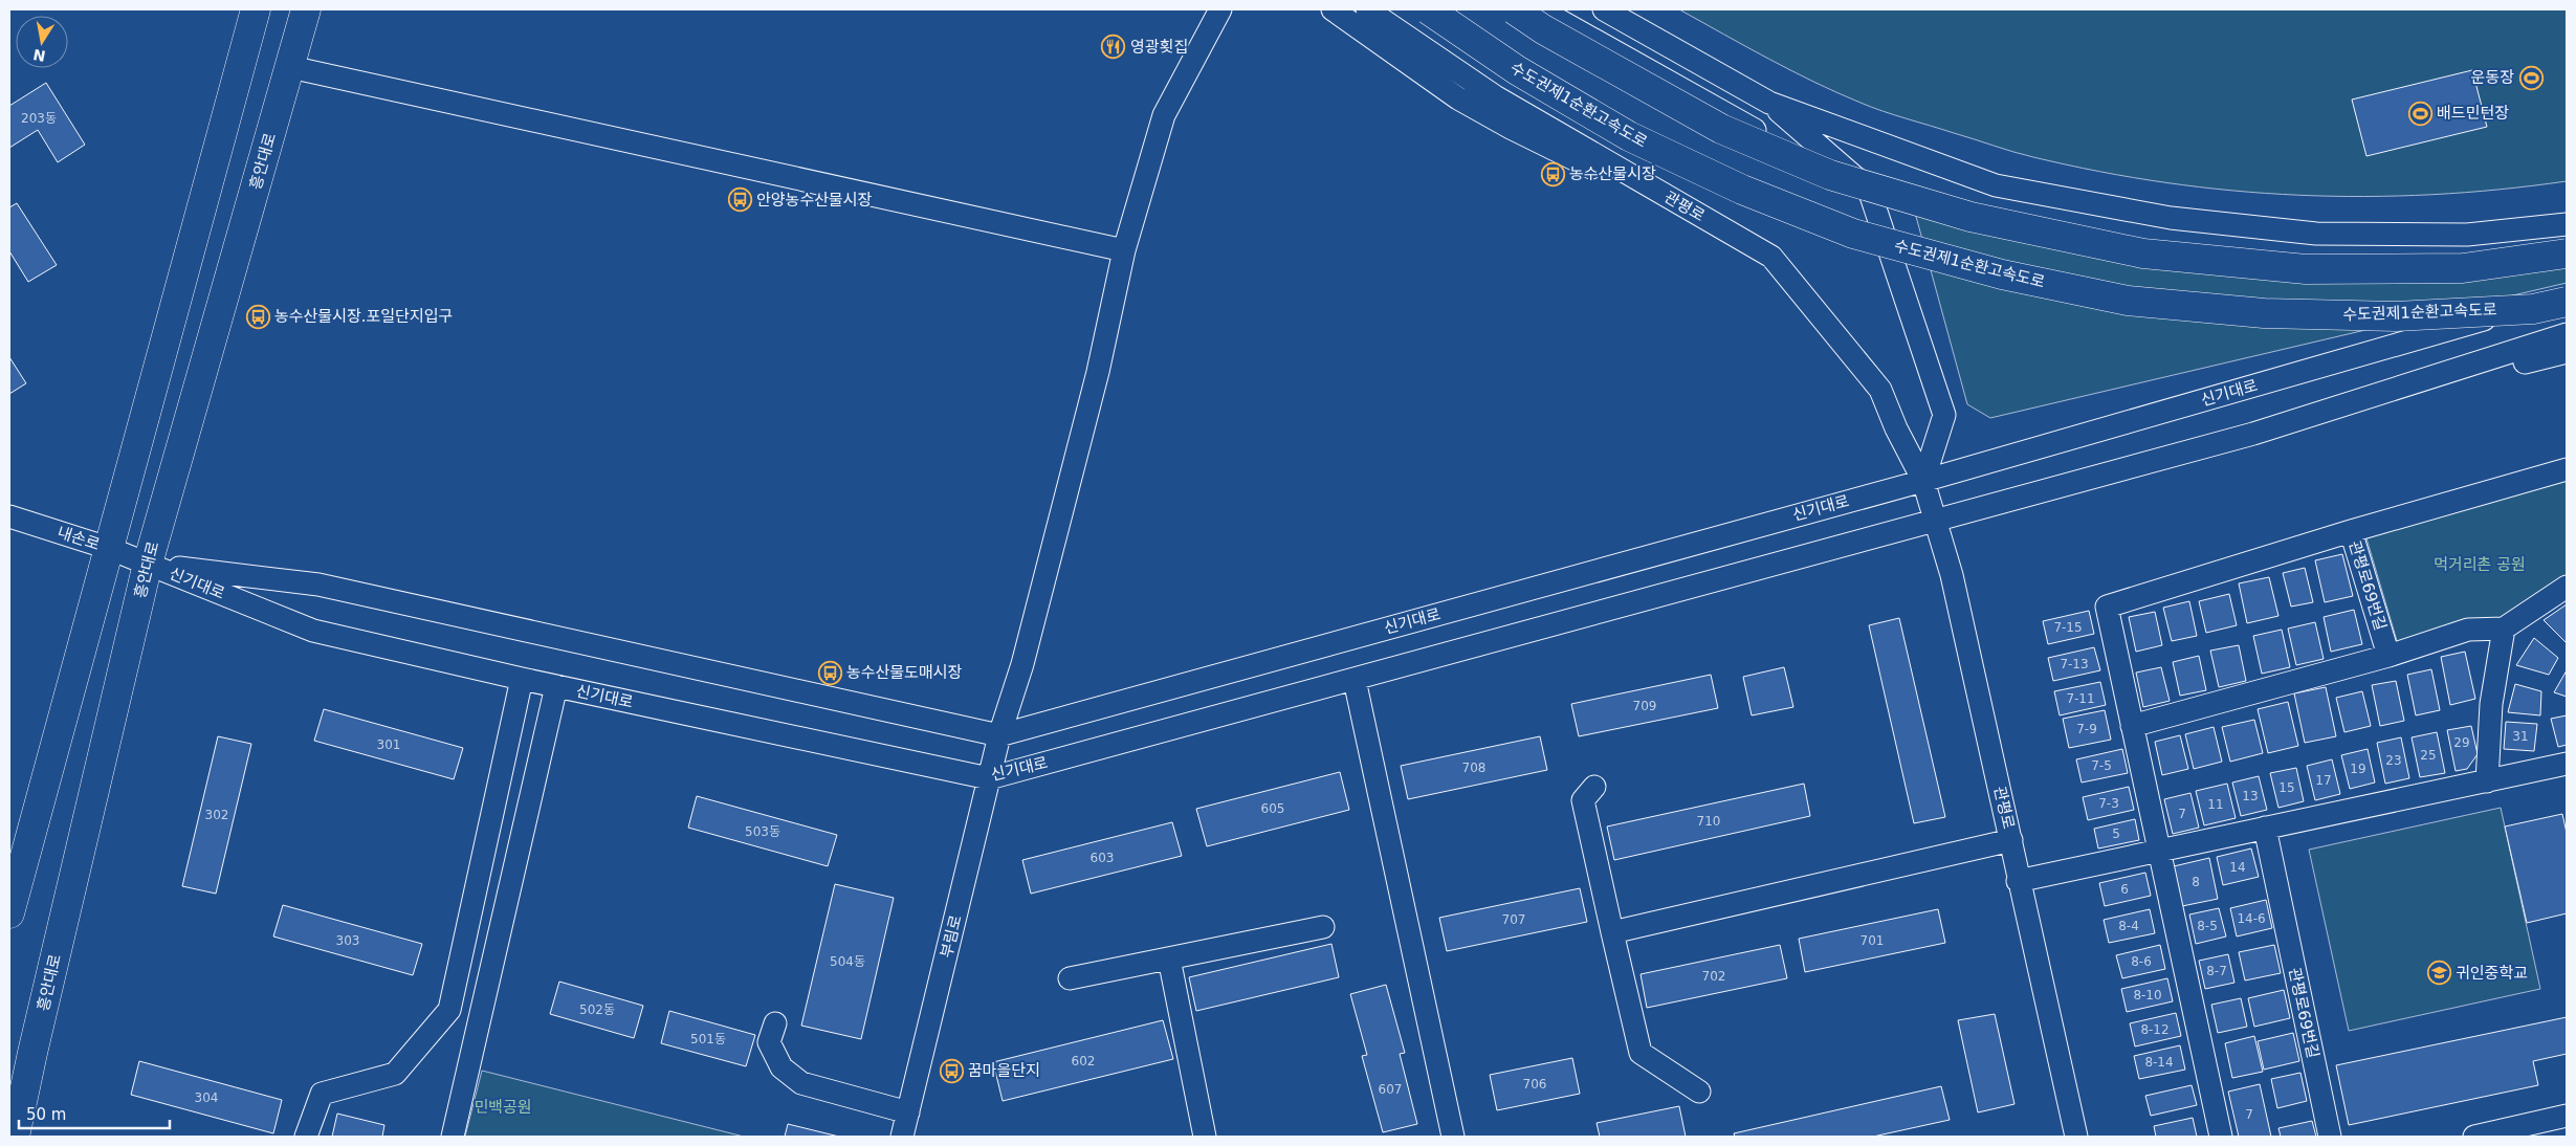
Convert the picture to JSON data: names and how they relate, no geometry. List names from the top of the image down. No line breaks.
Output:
{"streets":{"main road":["수도권제1순환고속도로","흥안대로"],"street":["관평로","신기대로","내손로","관평로69번길","부림로"]},"crossings":[["흥안대로","신기대로"],["흥안대로","내손로"],["관평로","신기대로"],["신기대로","내손로"],["신기대로","부림로"]],"parks":["먹거리촌 공원","민백공원"],"places":{"restaurant":["영광횟집"],"sports":["운동장","배드민턴장"],"bus stop":["농수산물시장","안양농수산물시장","농수산물시장.포일단지입구","농수산물도매시장","꿈마을단지"],"school or university":["귀인중학교"]},"house_numbers":["203동","7-15","7-13","7-11","709","7-9","31","29","301","25","23","7-5","708","19","17","15","13","7-3","11","605","7","302","710","503동","5","603","14","8","6","14-6","707","8-4","8-5","303","701","504동","8-6","8-7","702","8-10","502동","8-12","501동","602","8-14","706","607","304","7"],"scale_bar":"50 m","north":"bottom"}
